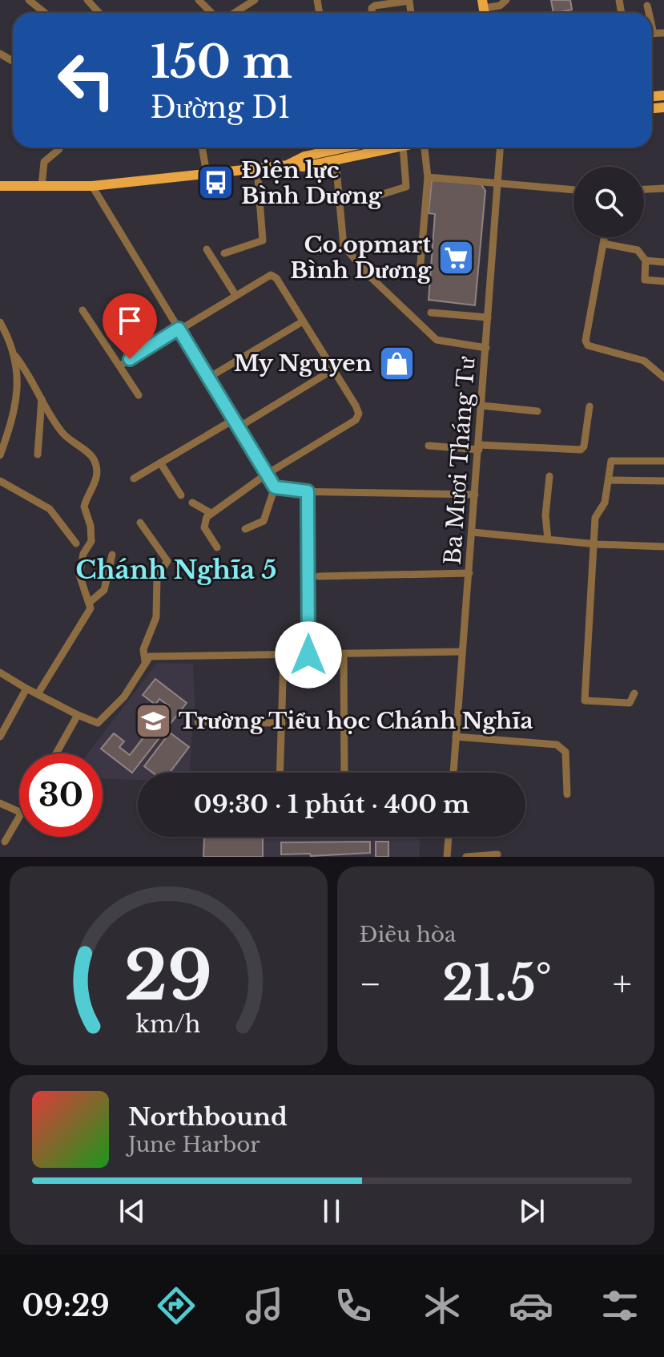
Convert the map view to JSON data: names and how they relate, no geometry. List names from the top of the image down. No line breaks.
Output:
{"streets":{"street":["Ba Mươi Tháng Tư"]},"districts":["Chánh Nghĩa 5"],"places":{"bus stop":["Điện lực Bình Dương"],"supermarket":["Co.opmart Bình Dương"],"shop":["My Nguyen"],"school or university":["Trường Tiểu học Chánh Nghĩa"]},"page":{"turn":["150 m","Đường D1"],"limit":"30","trip":"09:30 · 1 phút · 400 m","tile":"Điều hòa","heat":["−","21.5°","+"],"song":["Northbound","June Harbor"],"tabs":"09:29","gauge":["29","km/h"]}}
